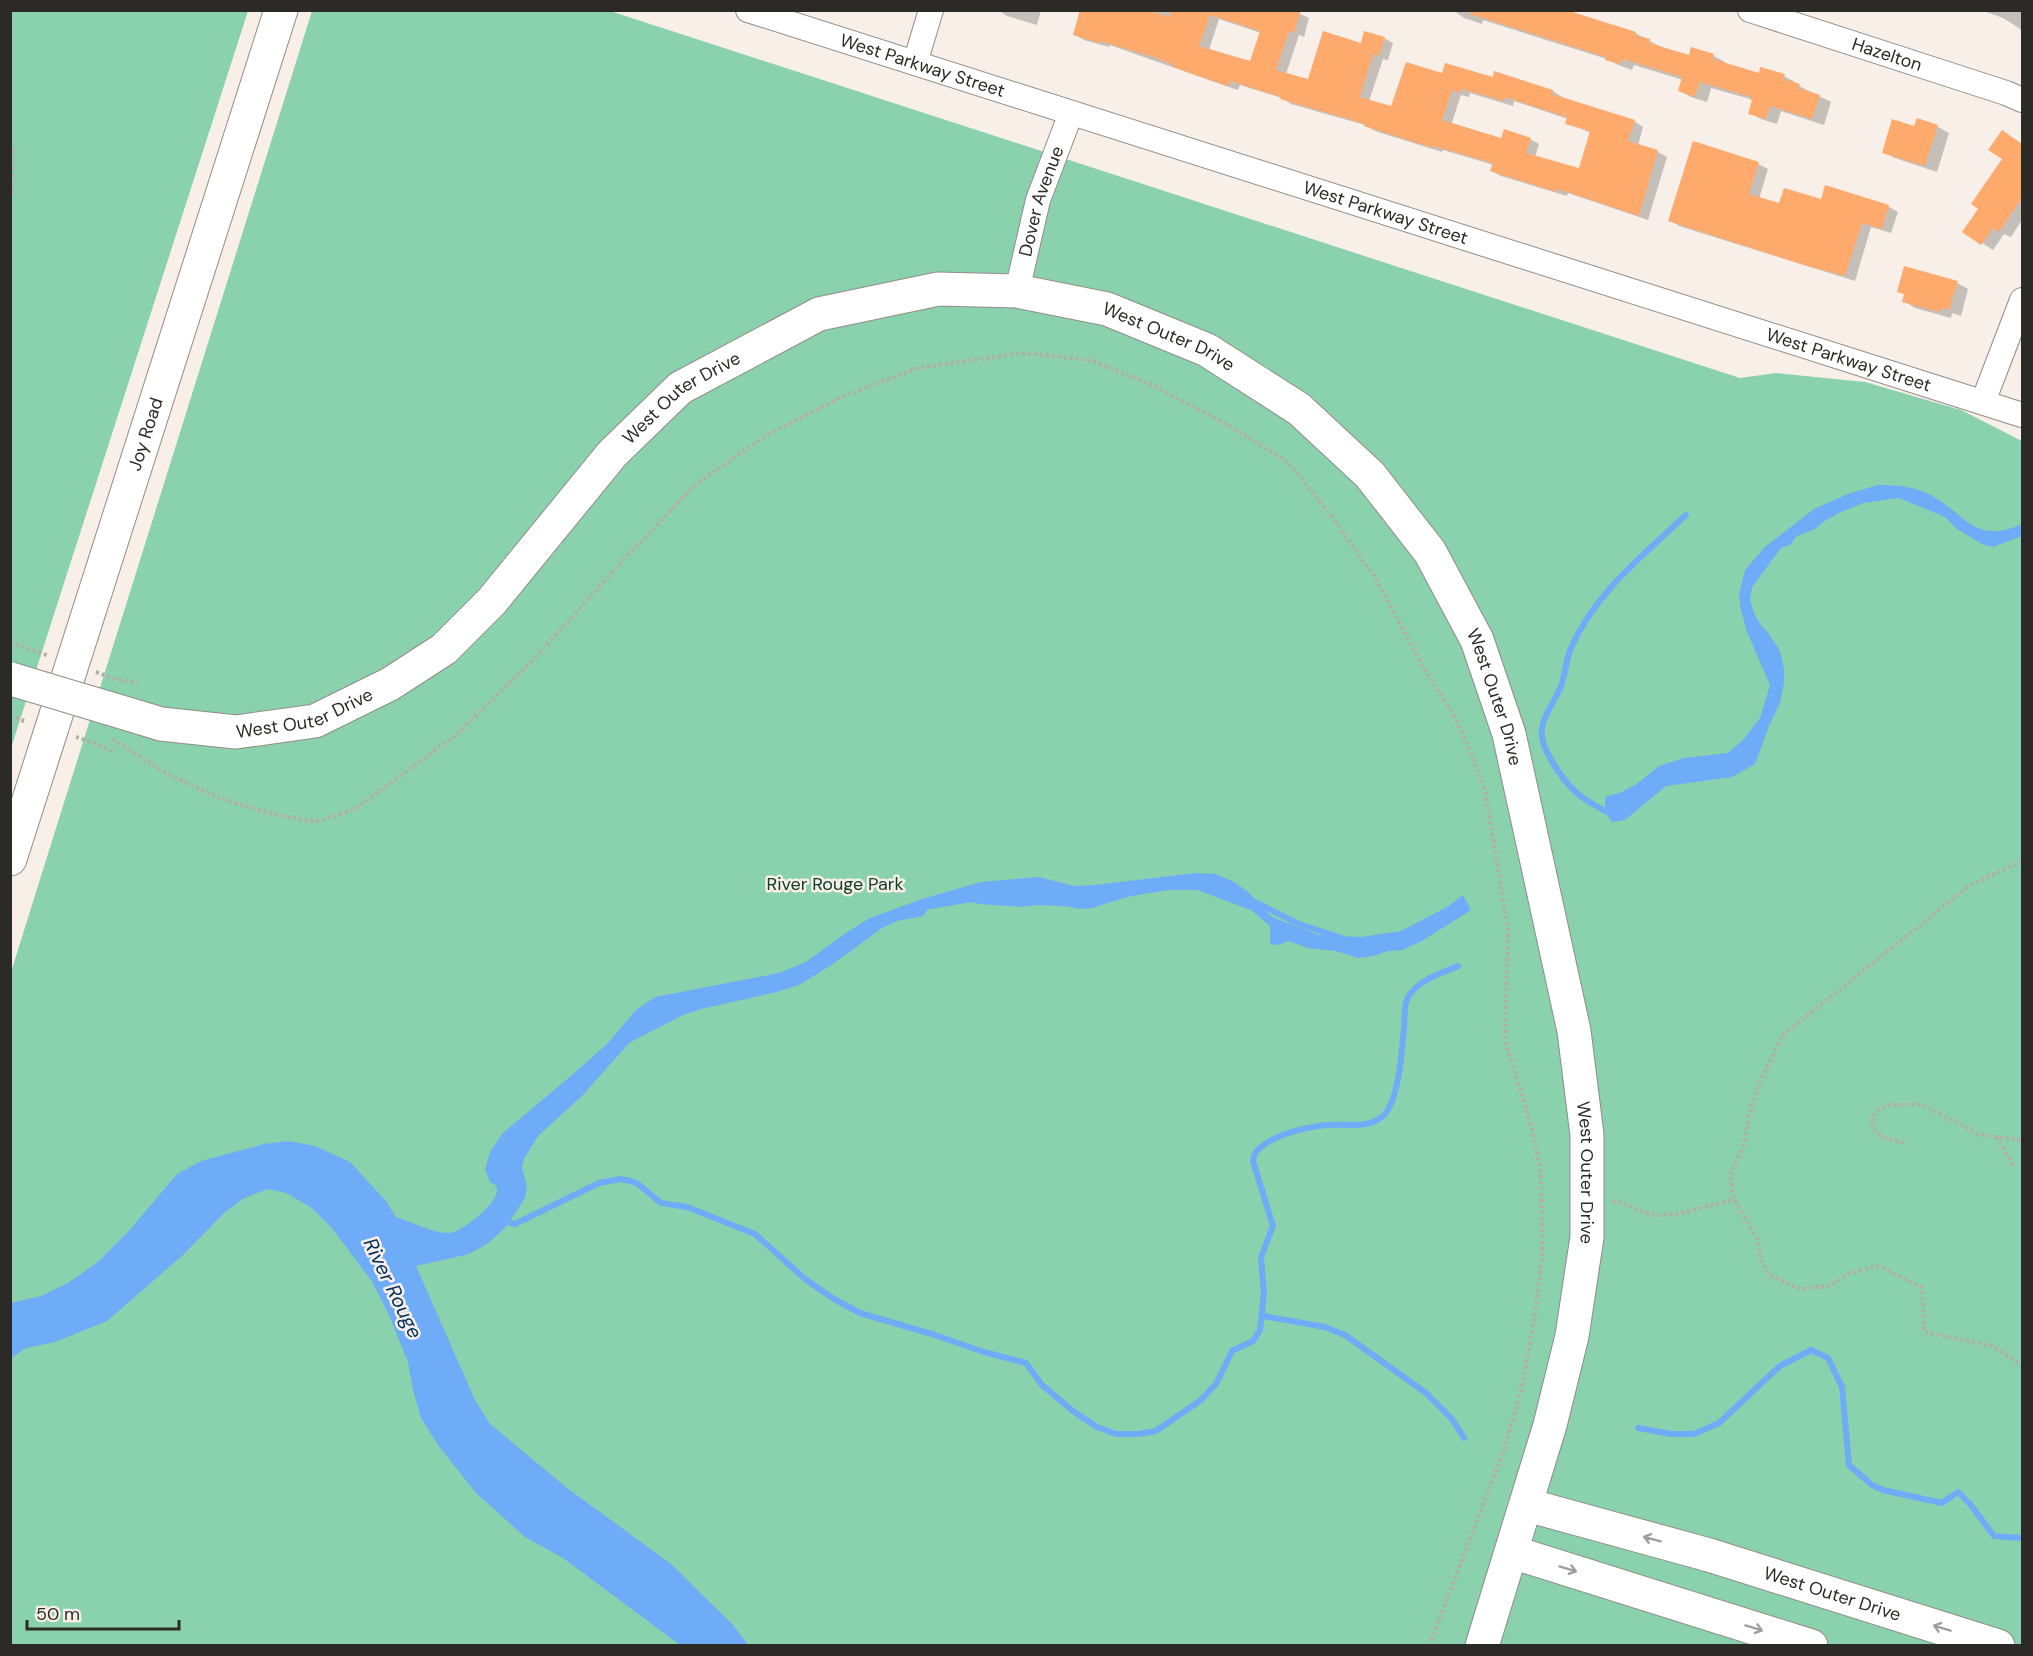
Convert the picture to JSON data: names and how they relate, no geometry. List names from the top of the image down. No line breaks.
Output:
{"streets":{"main road":["West Outer Drive","Joy Road"],"street":["Hazelton","West Parkway Street","Dover Avenue"]},"crossings":[["West Parkway Street","Dover Avenue"],["Dover Avenue","West Outer Drive"]],"water":["River Rouge"],"parks":["River Rouge Park"],"scale_bar":"50 m"}
